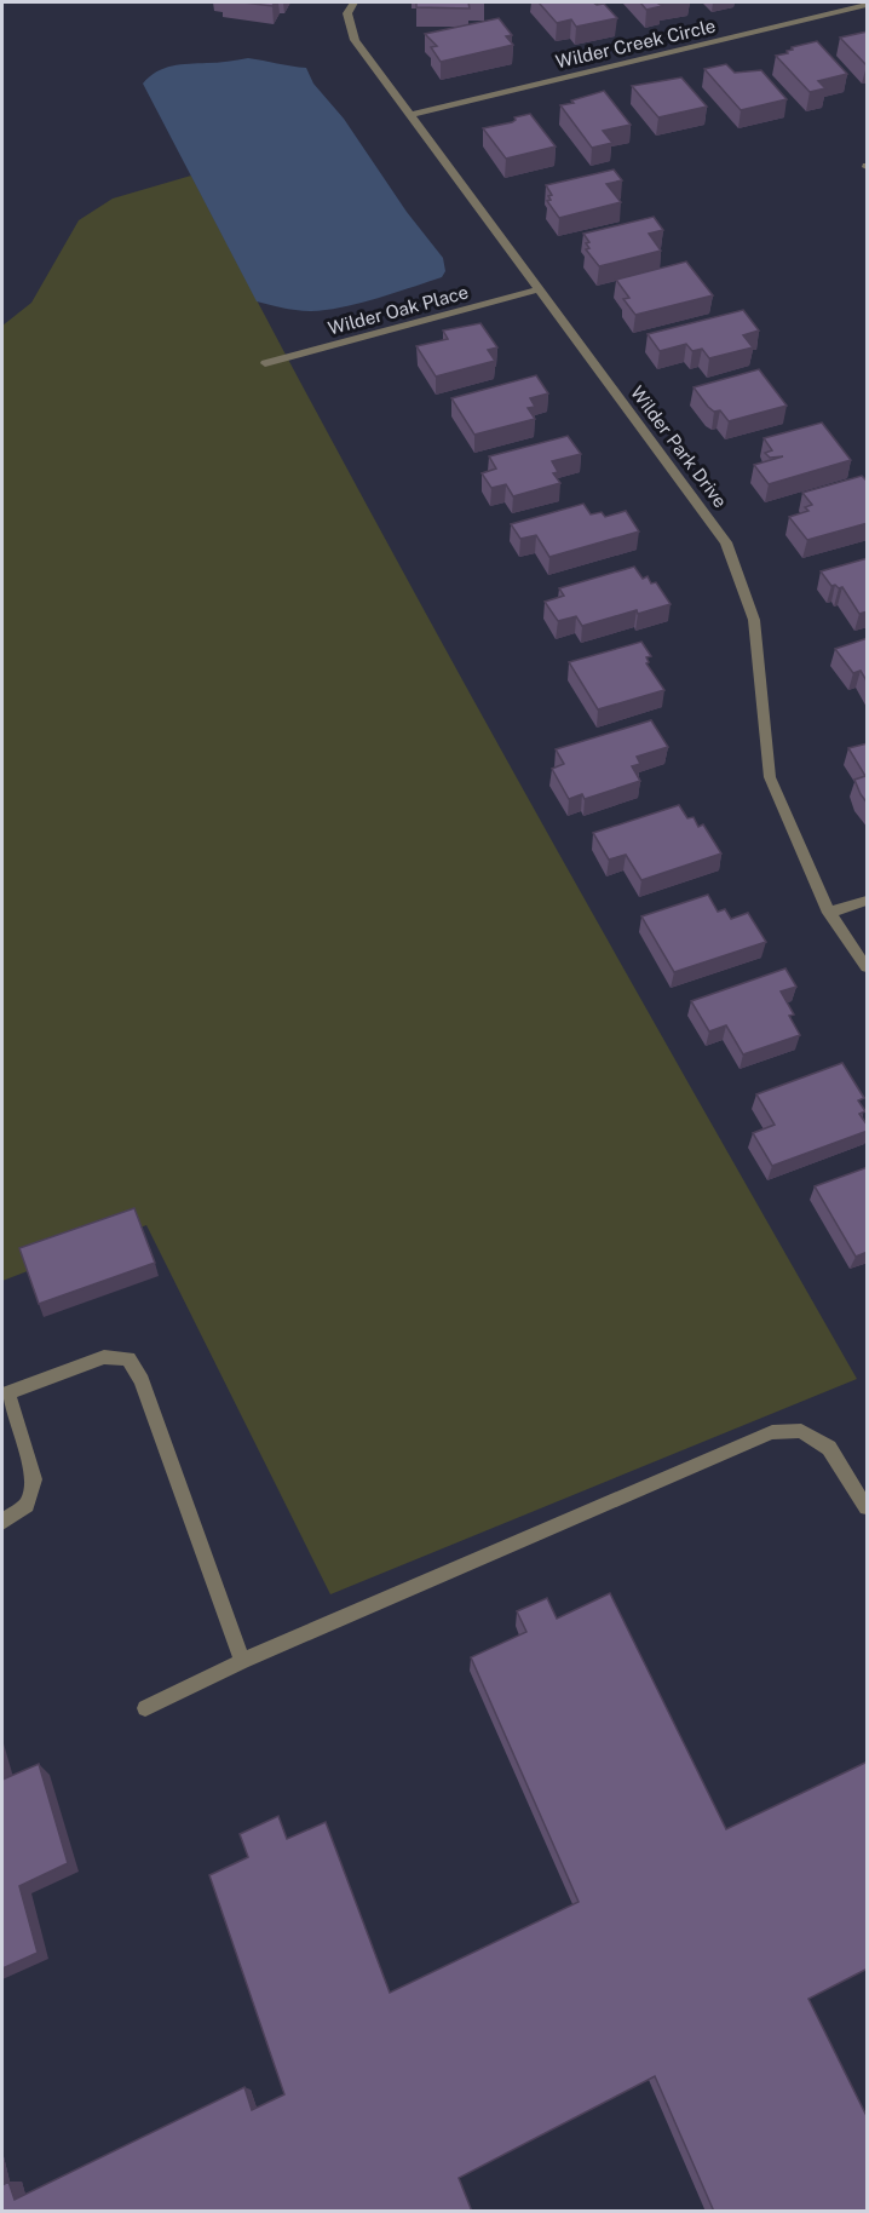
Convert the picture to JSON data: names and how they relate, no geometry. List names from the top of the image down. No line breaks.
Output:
{"streets":{"street":["Wilder Creek Circle","Wilder Oak Place","Wilder Park Drive"]},"crossings":[["Wilder Creek Circle","Wilder Park Drive"],["Wilder Oak Place","Wilder Park Drive"]]}
